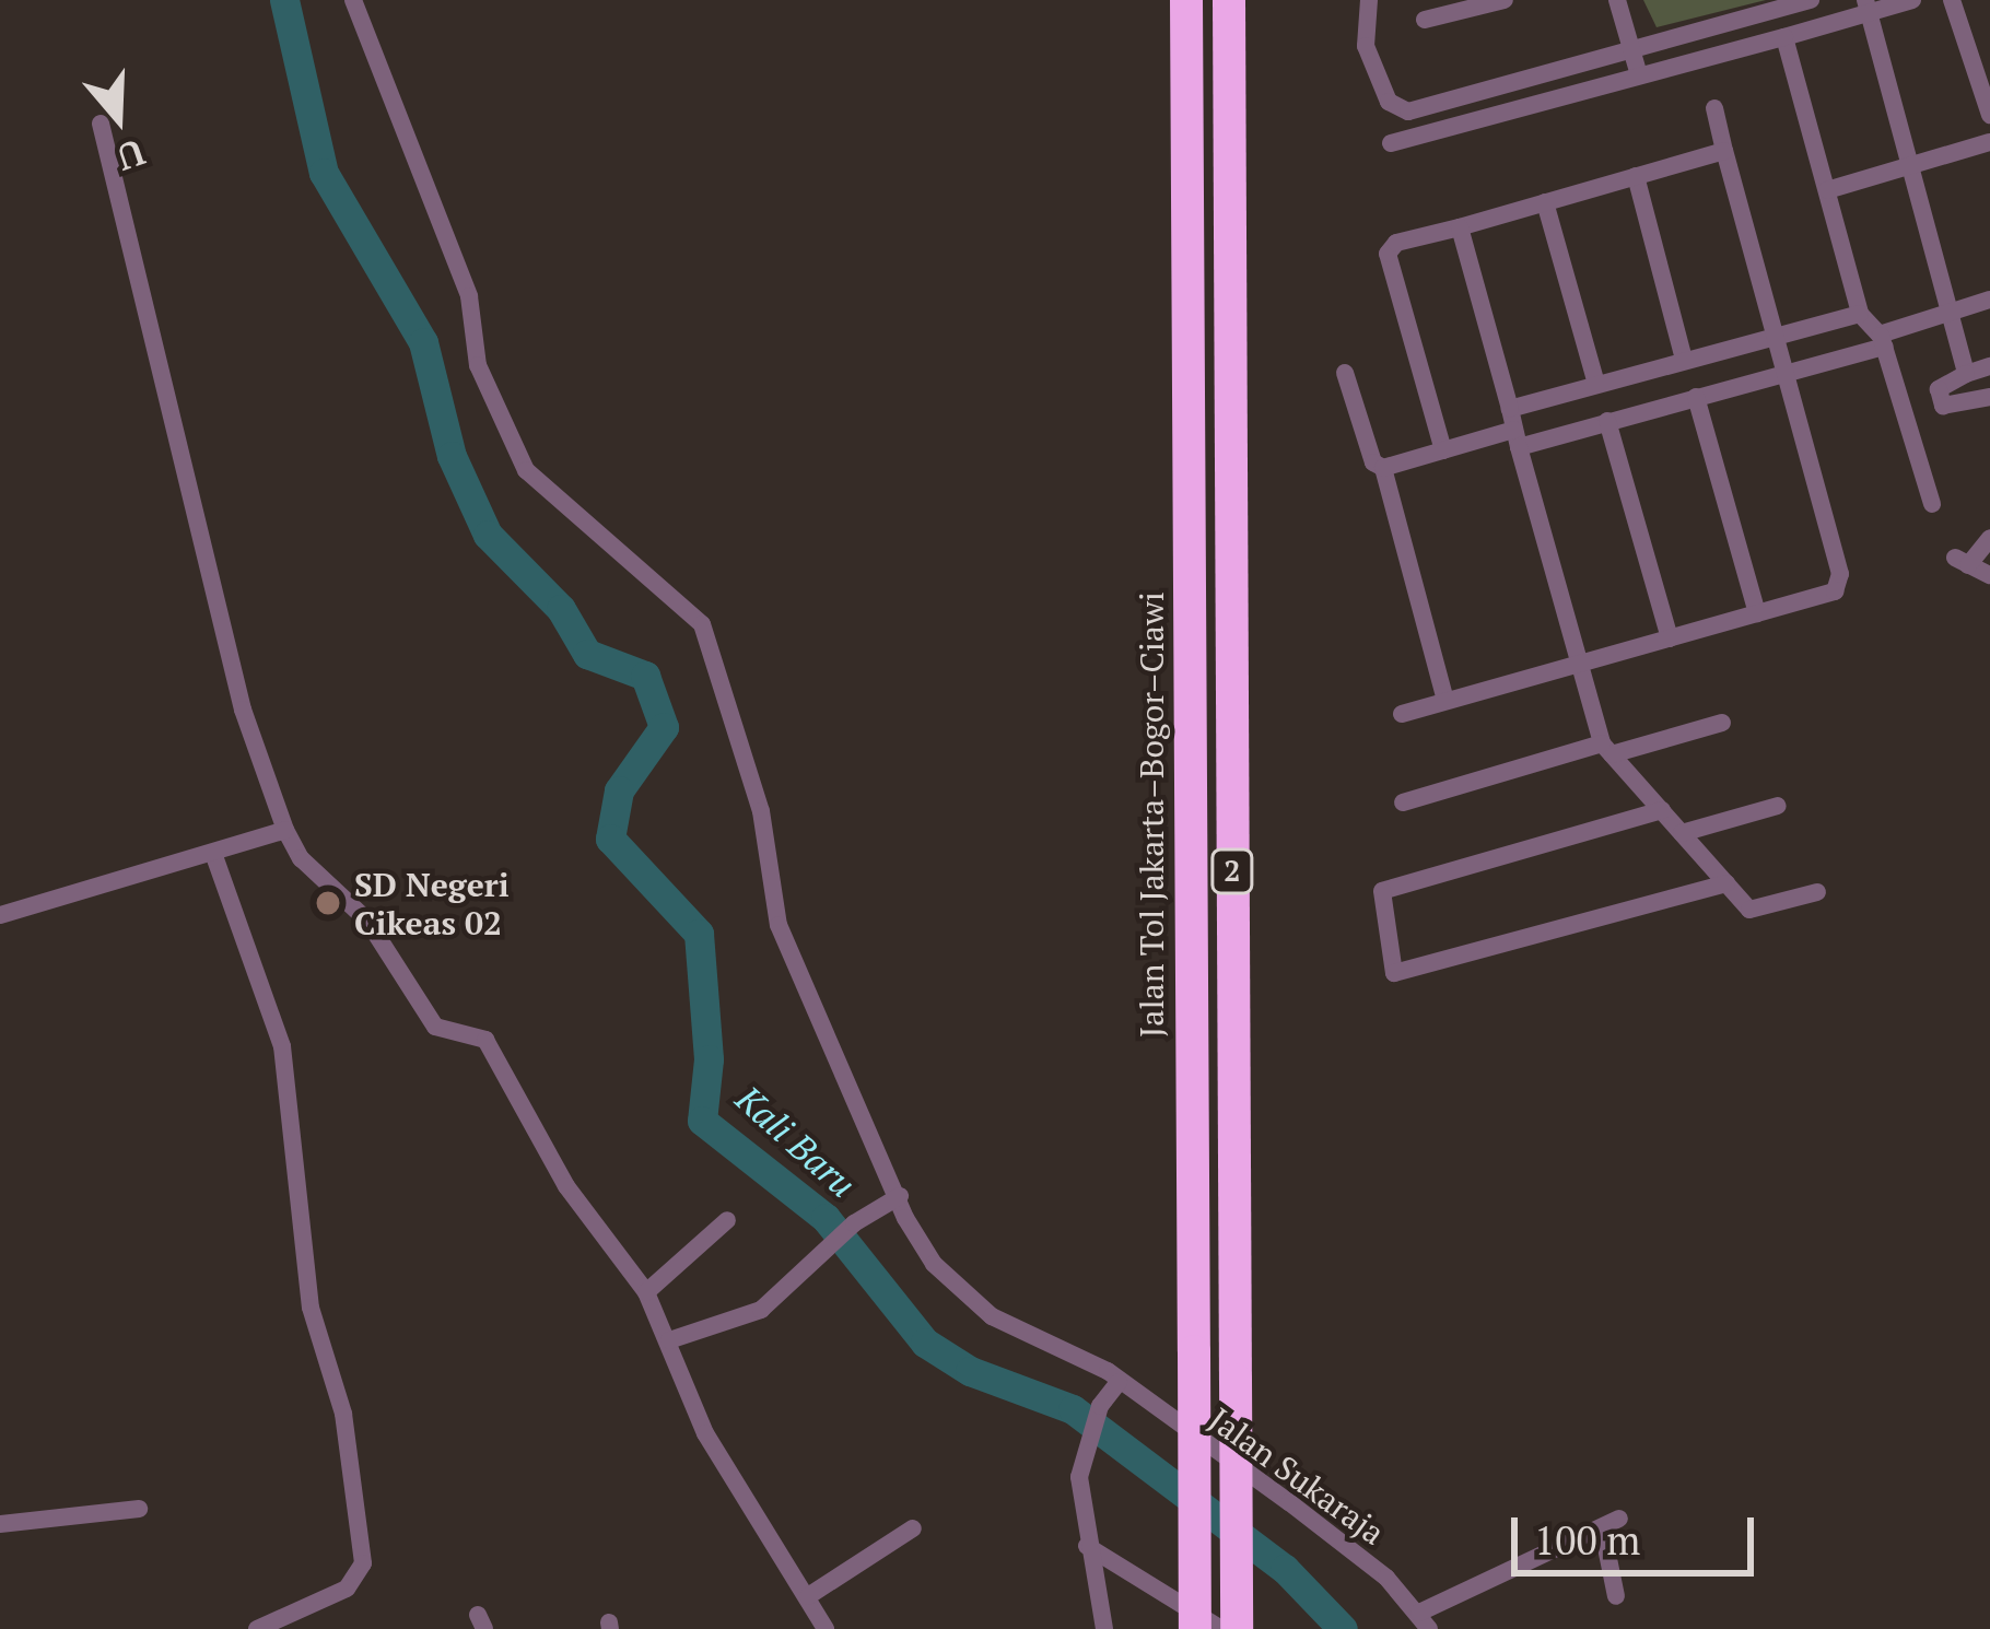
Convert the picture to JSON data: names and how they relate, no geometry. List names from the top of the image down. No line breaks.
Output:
{"streets":{"highway":["Jalan Tol Jakarta–Bogor–Ciawi","2"],"street":["Jalan Sukaraja"]},"water":["Kali Baru"],"places":["SD Negeri Cikeas 02"],"scale_bar":"100 m","north":"bottom"}
